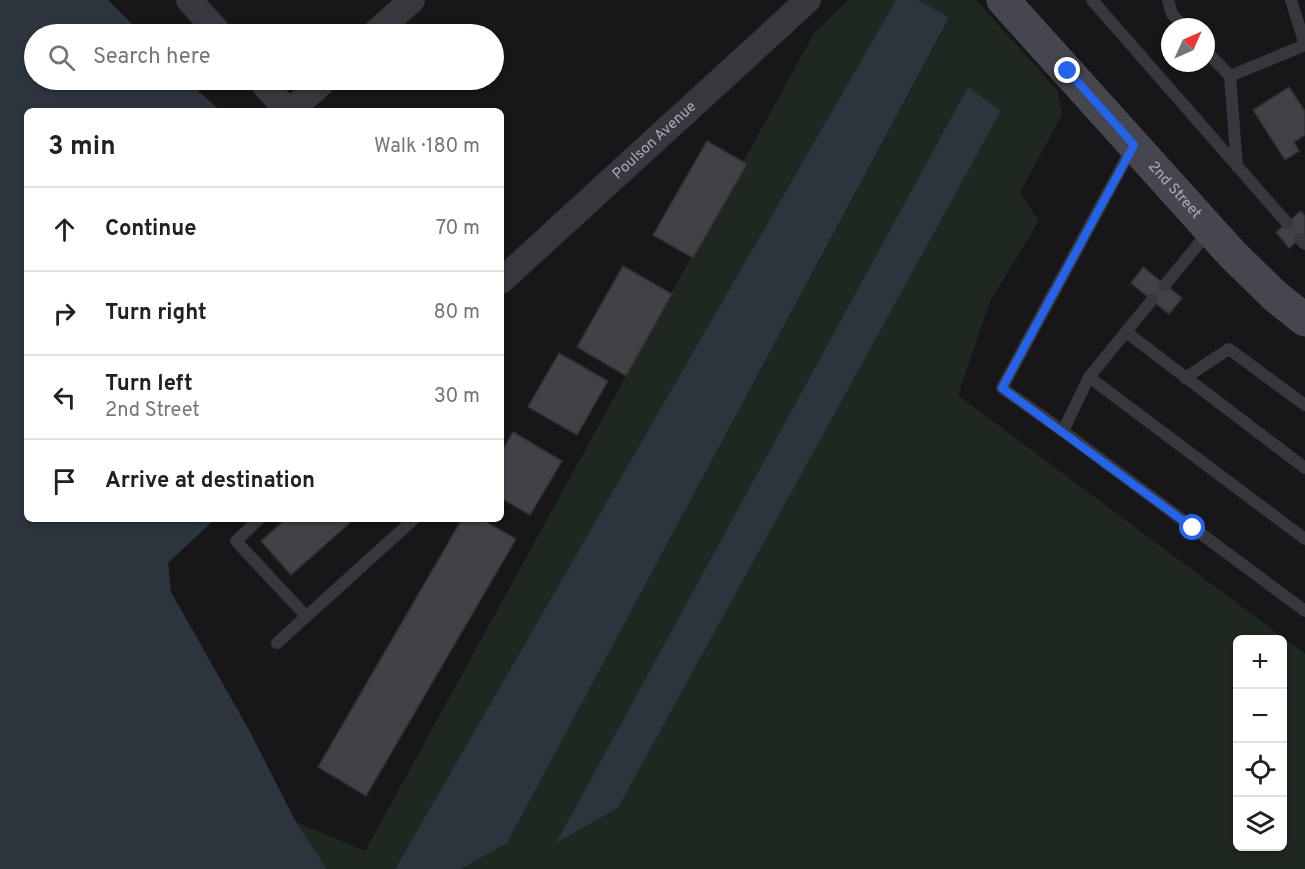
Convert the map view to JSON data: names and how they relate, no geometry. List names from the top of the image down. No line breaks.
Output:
{"streets":{"street":["Poulson Avenue","2nd Street"]},"north":"top right","page":{"search":"Search here","heading":["3 min","Walk · 180 m"],"list":[["Continue","70 m"],["Turn right","80 m"],["Turn left","2nd Street","30 m"],"Arrive at destination"],"map_buttons":["+","−"]}}
